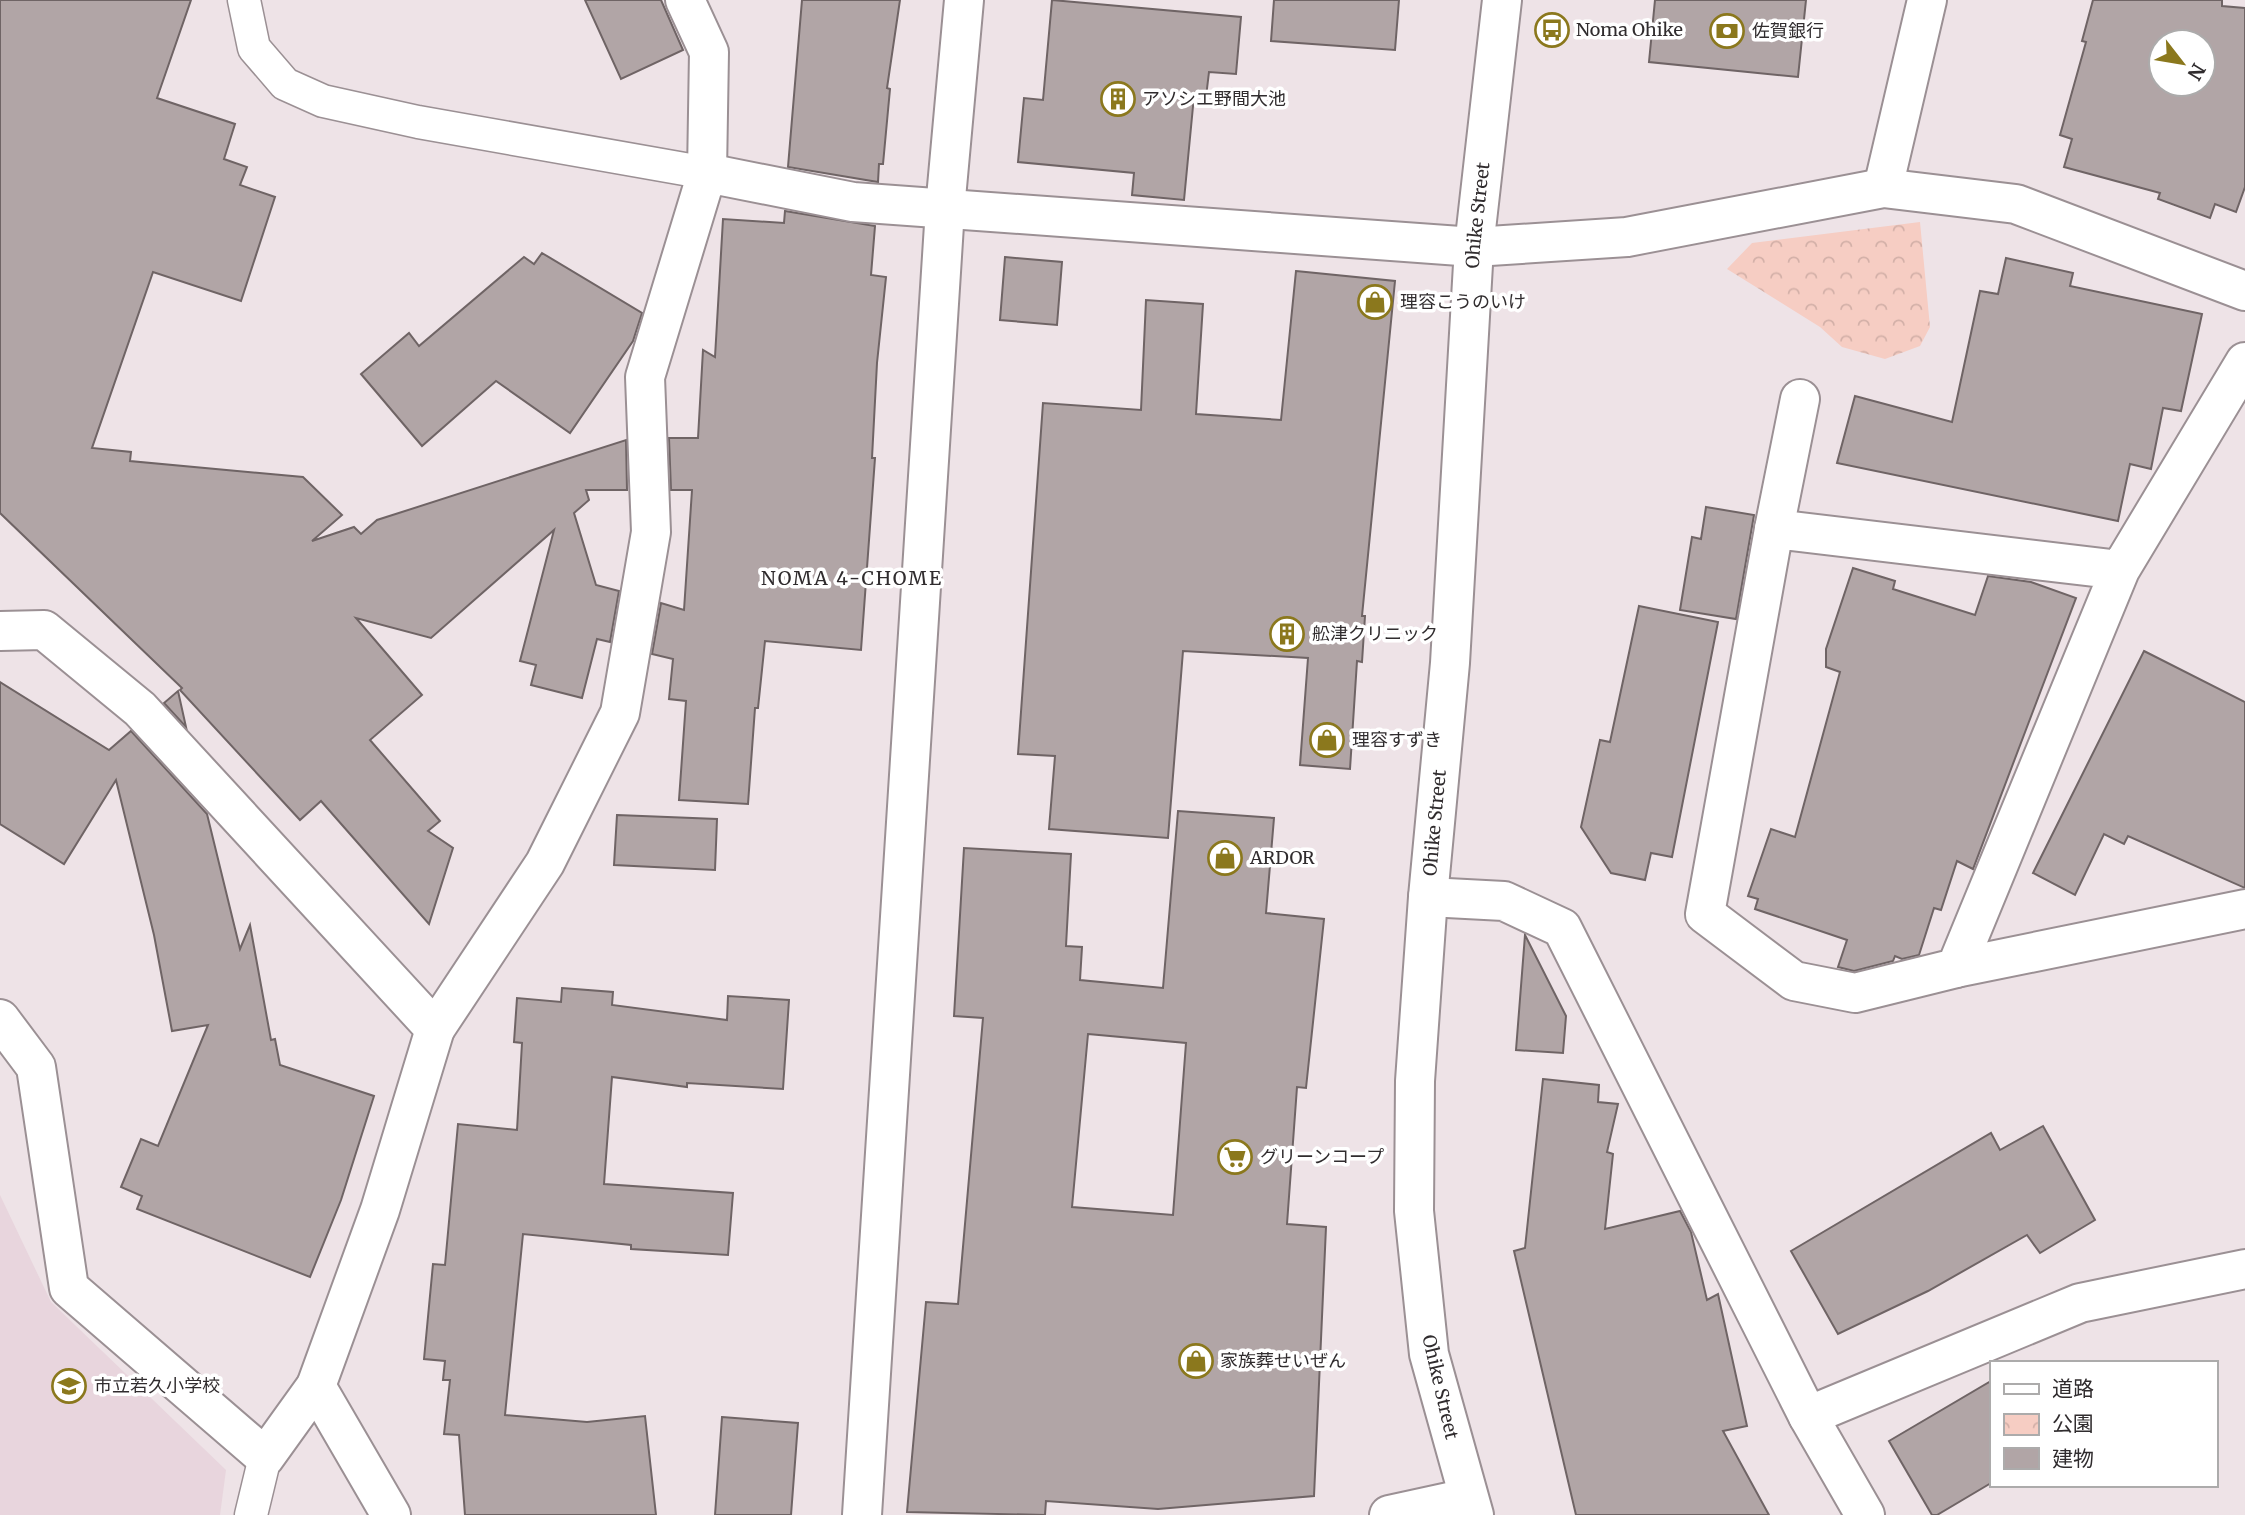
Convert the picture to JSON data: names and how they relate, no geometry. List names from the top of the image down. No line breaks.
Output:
{"streets":{"street":["Ohike Street"]},"districts":["NOMA 4-CHOME"],"places":{"bus stop":["Noma Ohike"],"bank":["佐賀銀行"],"building":["アソシエ野間大池","舩津クリニック"],"shop":["理容こうのいけ","理容すずき","ARDOR","家族葬せいぜん"],"supermarket":["グリーンコープ"],"school or university":["市立若久小学校"]},"legend":["道路","公園","建物"],"north":"bottom right"}
